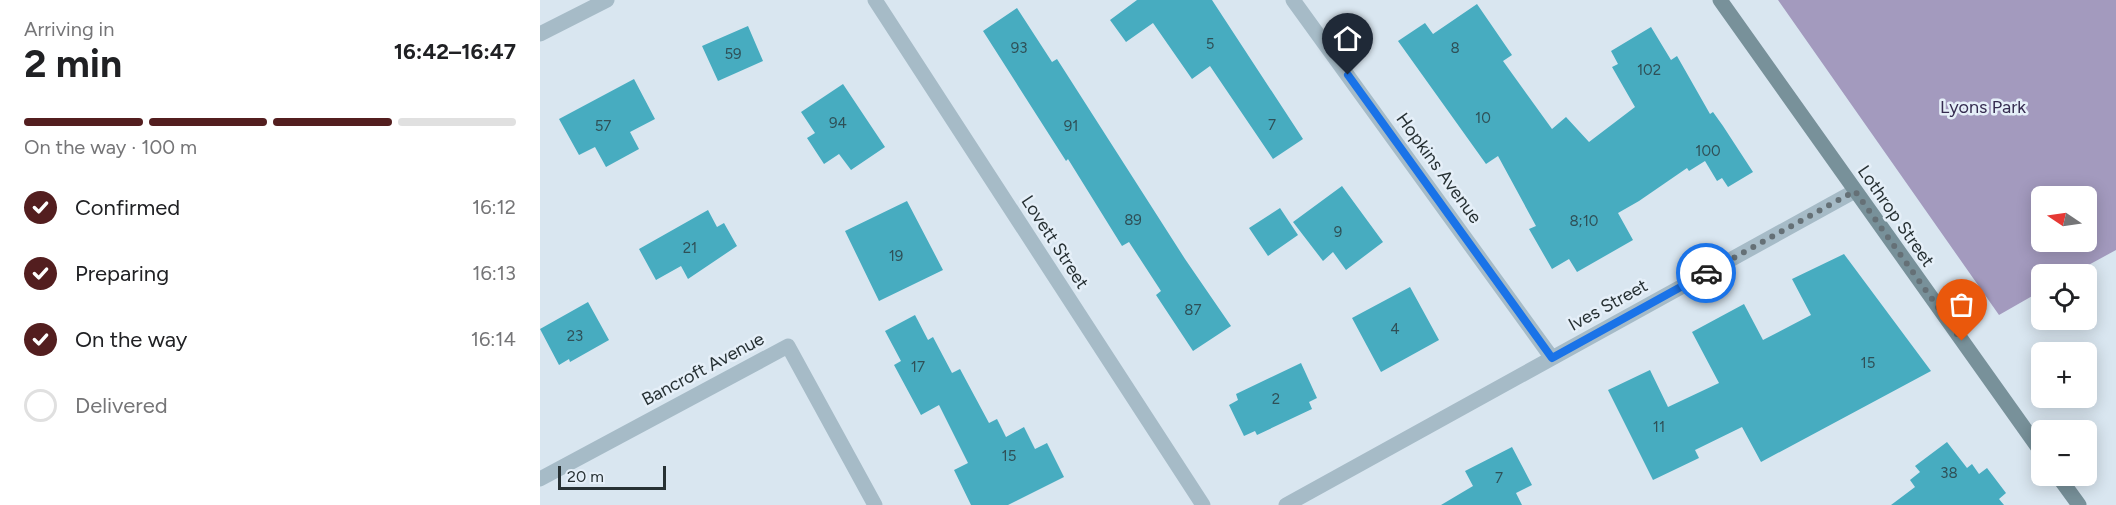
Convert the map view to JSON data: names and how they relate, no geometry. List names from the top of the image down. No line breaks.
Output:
{"streets":{"main road":["Lothrop Street"],"street":["Hopkins Avenue","Lovett Street","Ives Street","Bancroft Avenue"]},"crossings":[["Hopkins Avenue","Ives Street"],["Lothrop Street","Ives Street"]],"parks":["Lyons Park"],"house_numbers":["5","93","8","59","102","10","94","7","57","91","100","89","8;10","9","21","19","87","4","23","15","17","2","11","15","38","7"],"scale_bar":"20 m","north":"left","page":{"heading":["2 min","Arriving in","16:42–16:47"],"bar":"On the way · 100 m","list":[["Confirmed","16:12"],["Preparing","16:13"],["On the way","16:14"],"Delivered"],"map_buttons":["+","−"],"scale":"20 m"}}
